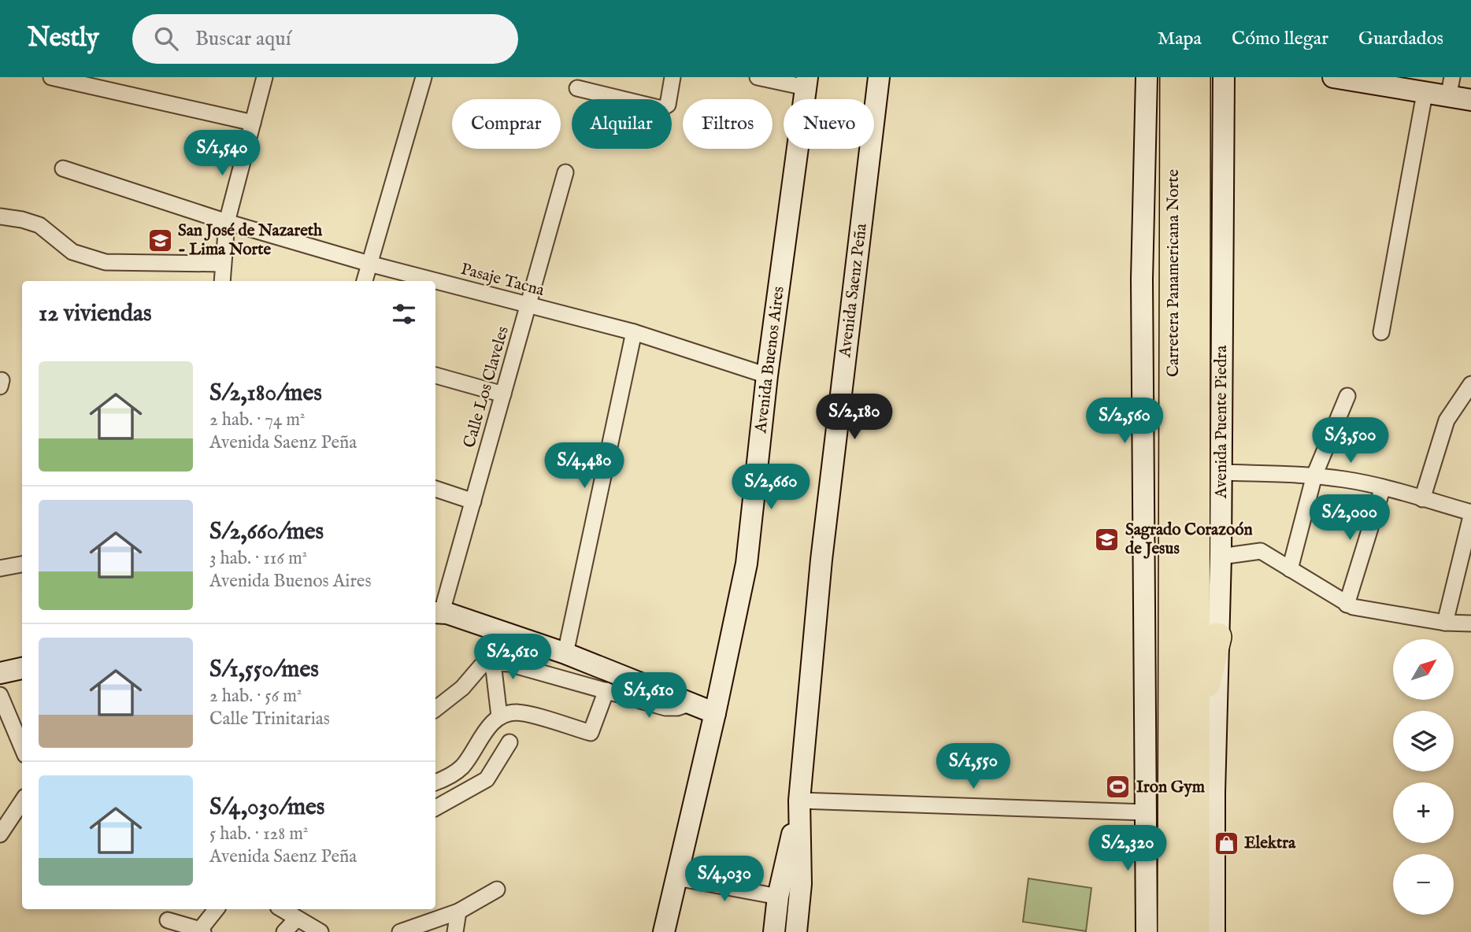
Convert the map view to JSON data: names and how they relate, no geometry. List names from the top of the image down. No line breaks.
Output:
{"streets":{"highway":["Carretera Panamericana Norte"],"main road":["Avenida Saenz Peña","Avenida Buenos Aires","Avenida Puente Piedra"],"street":["Pasaje Tacna","Calle Los Claveles"]},"crossings":[["Pasaje Tacna","Avenida Buenos Aires"],["Pasaje Tacna","Calle Los Claveles"]],"places":{"school or university":["San José de Nazareth - Lima Norte","Sagrado Corazoón de Jesus"],"sports":["Iron Gym"],"shop":["Elektra"]},"north":"top right","page":{"header":"Nestly","search":"Buscar aquí","nav":["Mapa","Cómo llegar","Guardados"],"chip":["Comprar","Alquilar","Filtros","Nuevo"],"price":["S/1,540","S/2,180","S/2,560","S/3,500","S/4,480","S/2,660","S/2,000","S/2,610","S/1,610","S/1,550","S/2,320","S/4,030"],"heading":"12 viviendas","list":[{"name":"S/2,180/mes","note":"2 hab. · 74 m² · Avenida Saenz Peña"},{"name":"S/2,660/mes","note":"3 hab. · 116 m² · Avenida Buenos Aires"},{"name":"S/1,550/mes","note":"2 hab. · 56 m² · Calle Trinitarias"},{"name":"S/4,030/mes","note":"5 hab. · 128 m² · Avenida Saenz Peña"}],"map_buttons":["+","−"]}}
